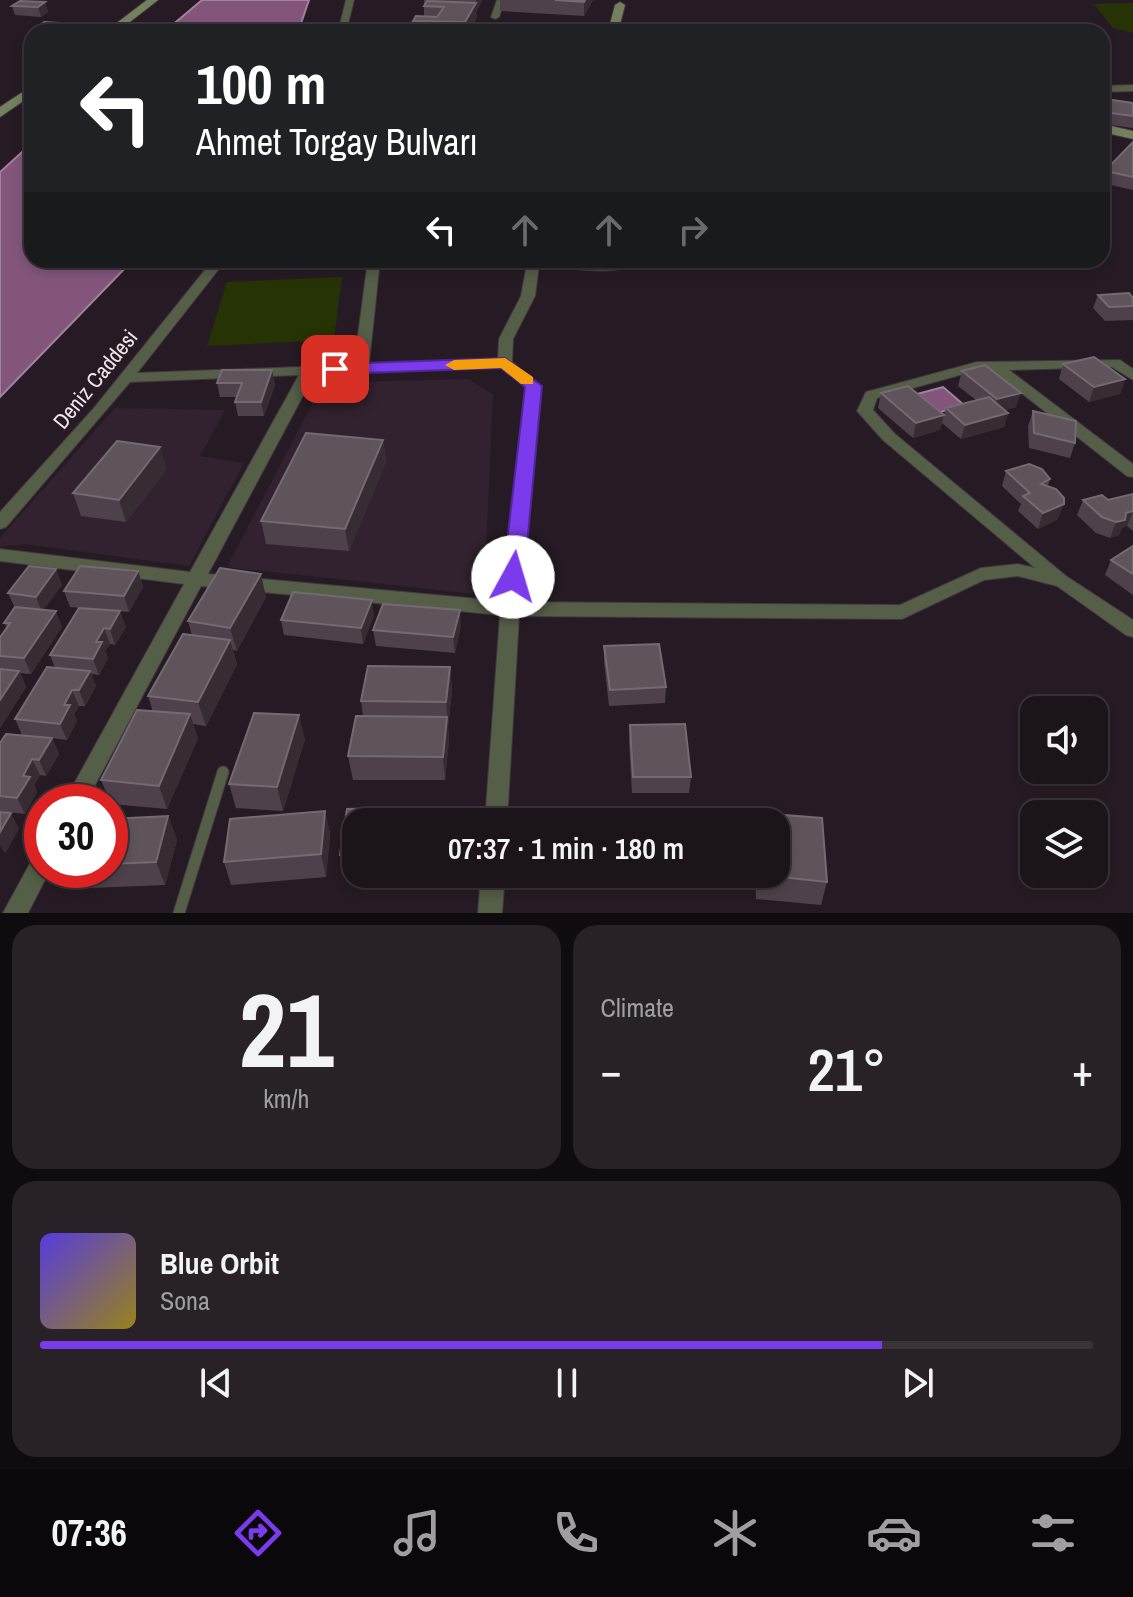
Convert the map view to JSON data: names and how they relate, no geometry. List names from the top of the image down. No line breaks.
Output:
{"streets":{"street":["Deniz Caddesi"]},"page":{"turn":["100 m","Ahmet Torgay Bulvarı"],"limit":"30","trip":"07:37 · 1 min · 180 m","tile":[["21","km/h"],"Climate"],"heat":["−","21°","+"],"song":["Blue Orbit","Sona"],"tabs":"07:36"}}
